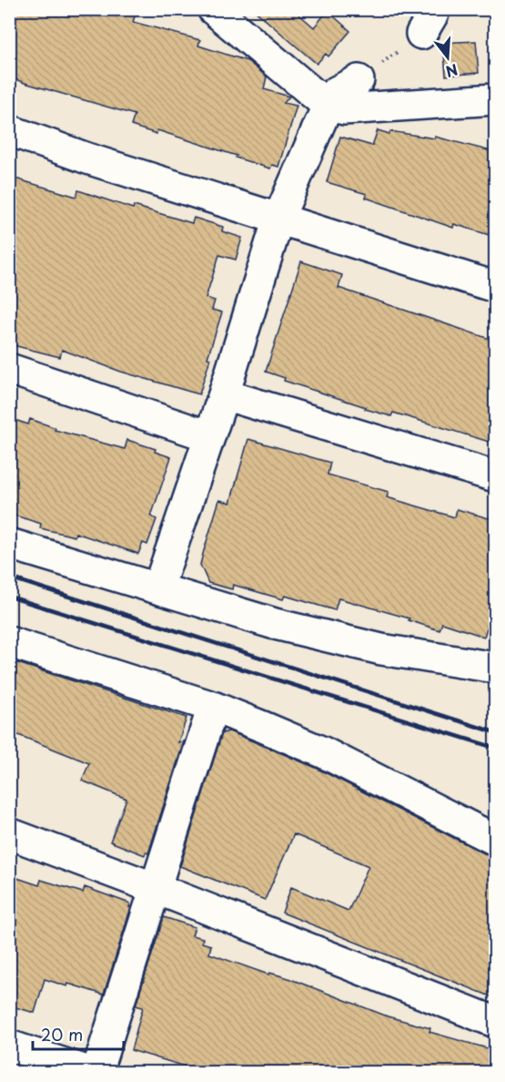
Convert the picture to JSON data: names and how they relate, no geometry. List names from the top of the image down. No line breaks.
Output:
{"scale_bar":"20 m","north":"bottom"}
